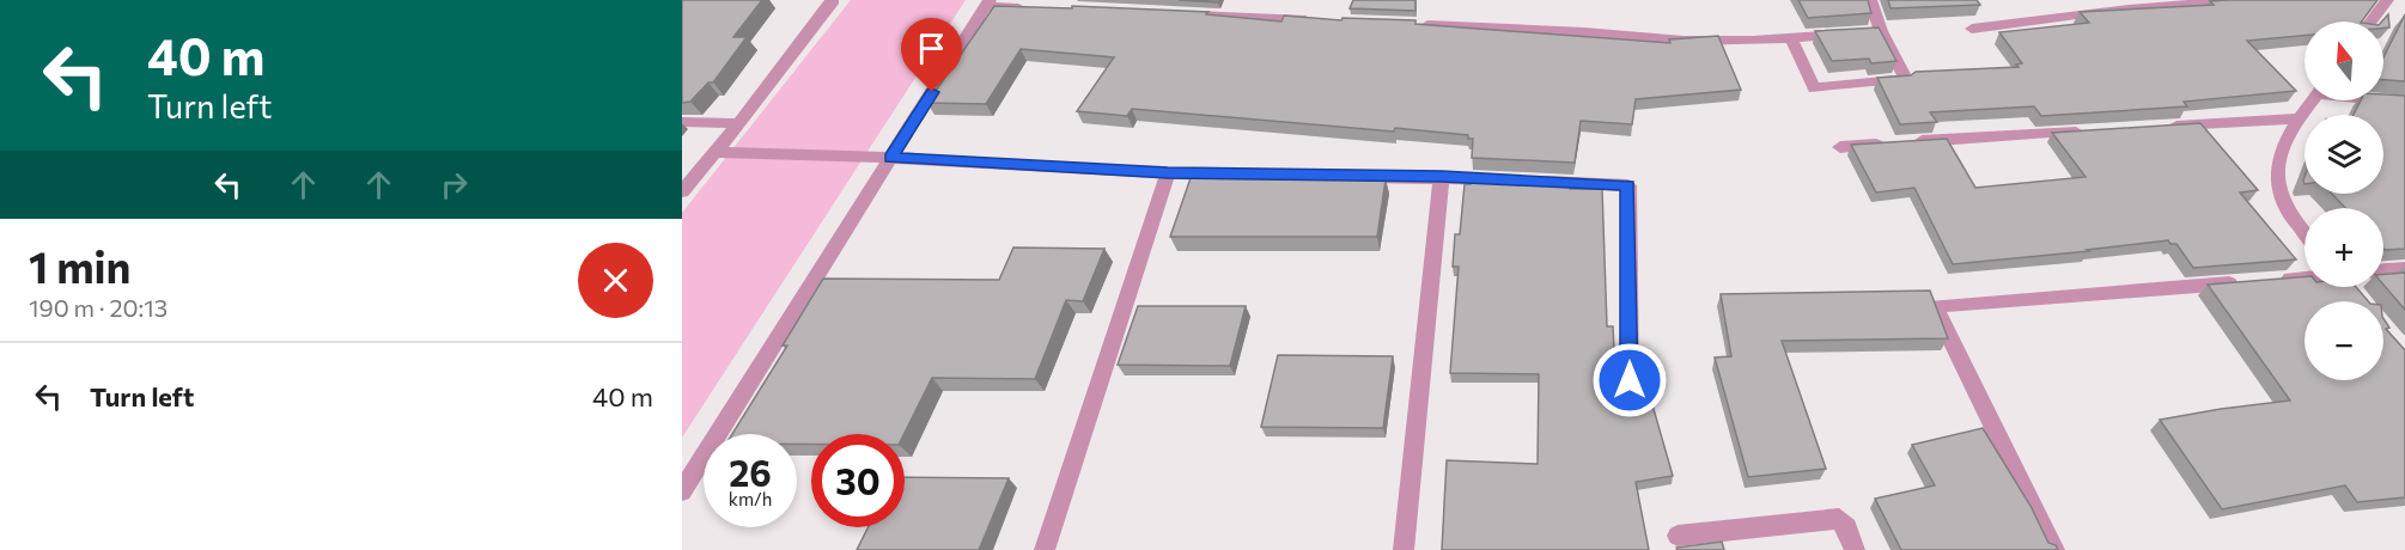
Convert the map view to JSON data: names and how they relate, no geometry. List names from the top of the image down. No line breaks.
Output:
{"north":"top","page":{"turn":["40 m","Turn left"],"map_buttons":["+","−"],"heading":["1 min","190 m · 20:13"],"list":[{"name":"Turn left","value":"40 m"}],"speed":"26 km/h","limit":"30"}}
